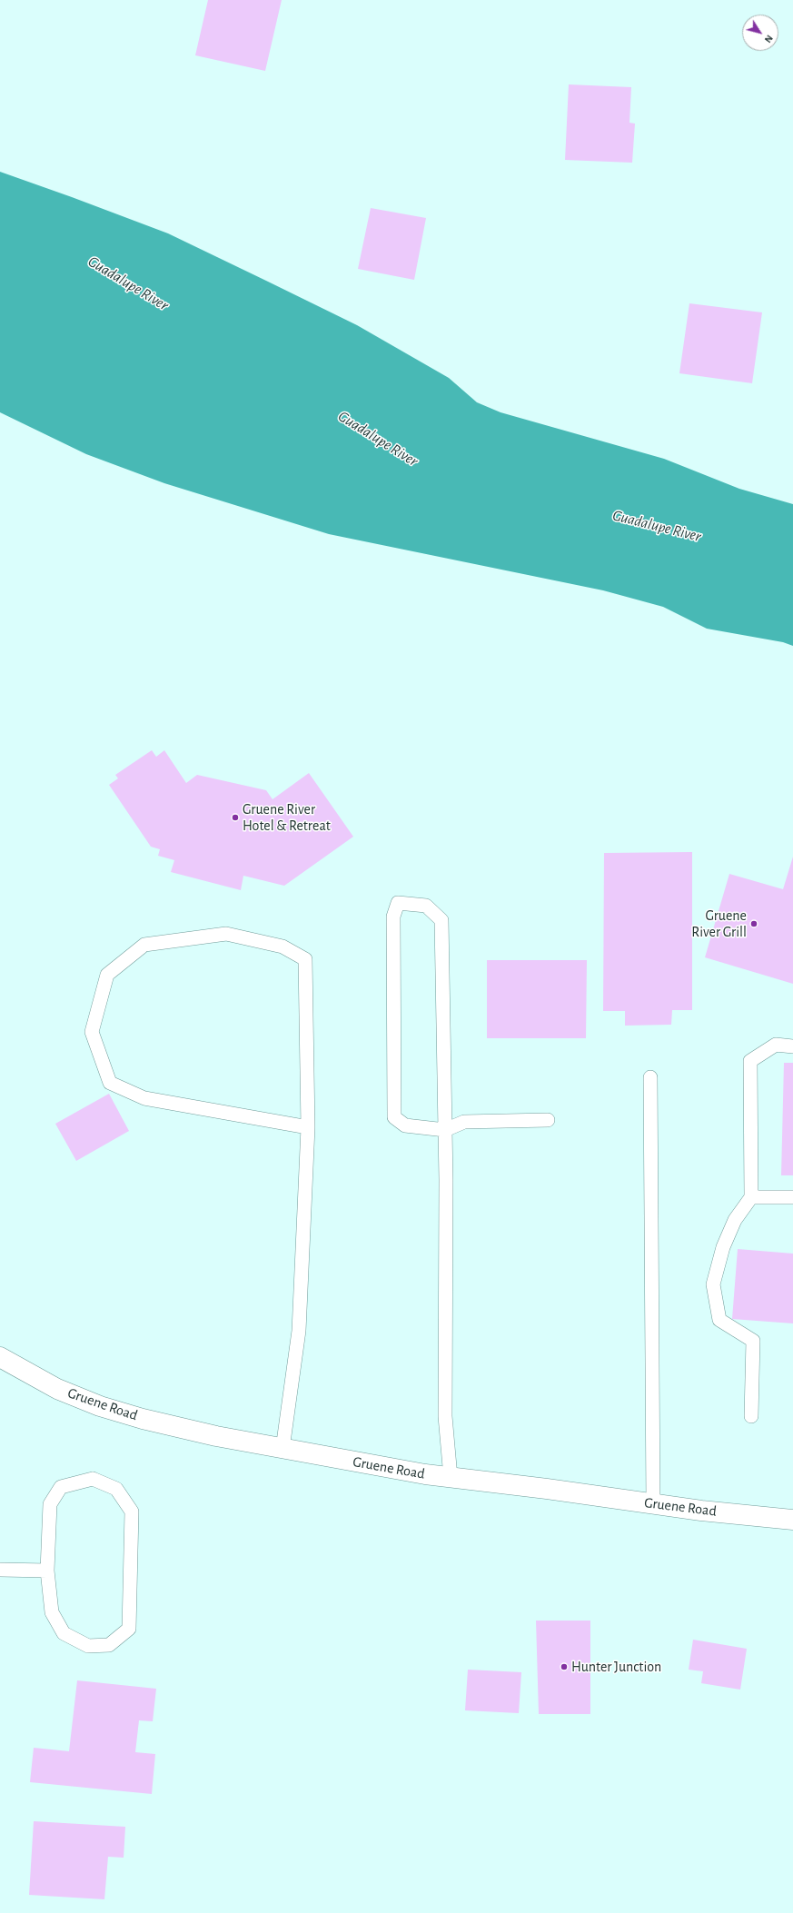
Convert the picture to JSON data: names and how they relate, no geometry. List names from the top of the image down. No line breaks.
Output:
{"streets":{"street":["Gruene Road"]},"water":["Guadalupe River"],"places":["Gruene River Hotel & Retreat","Gruene River Grill","Hunter Junction"],"north":"bottom right"}
